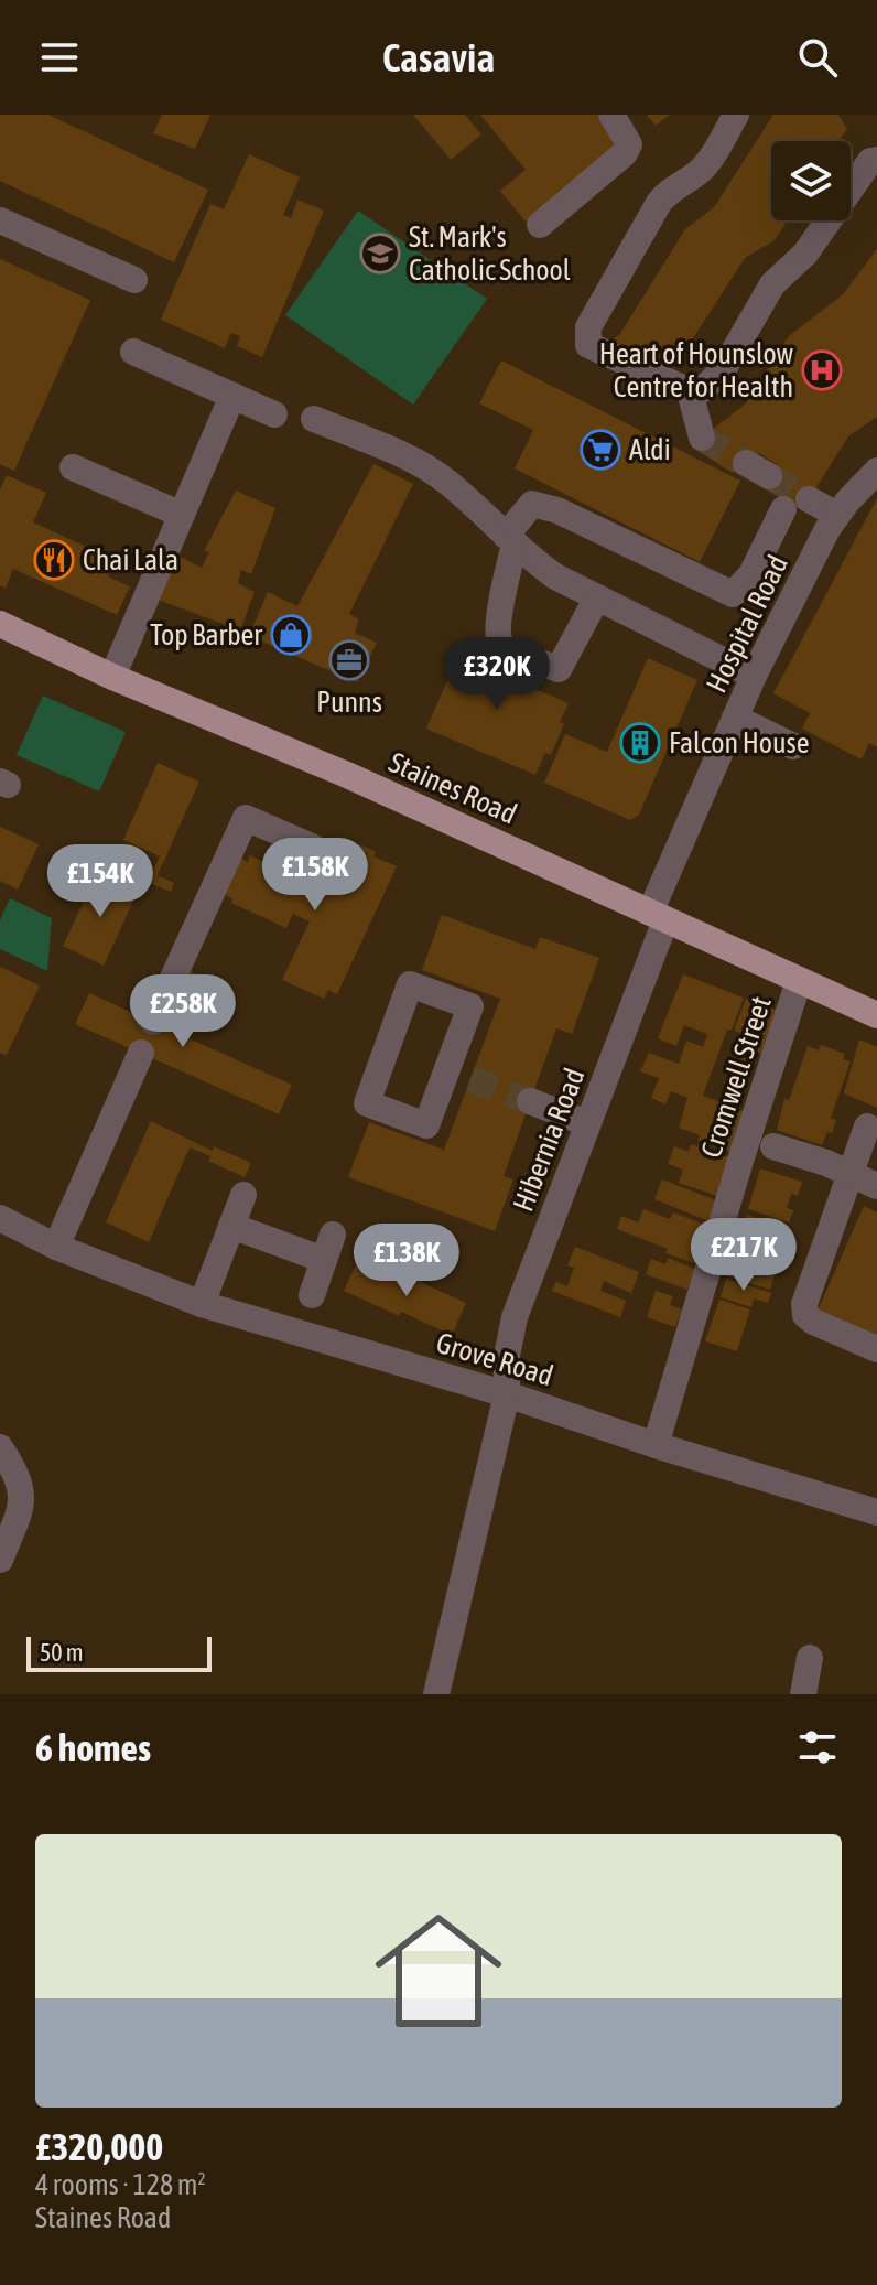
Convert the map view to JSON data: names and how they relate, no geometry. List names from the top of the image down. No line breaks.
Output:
{"streets":{"main road":["Staines Road"],"street":["Hospital Road","Cromwell Street","Hibernia Road","Grove Road"]},"crossings":[["Hospital Road","Staines Road"],["Hospital Road","Hibernia Road"],["Staines Road","Cromwell Street"],["Staines Road","Hibernia Road"],["Cromwell Street","Grove Road"],["Hibernia Road","Grove Road"]],"places":{"school or university":["St. Mark's Catholic School"],"hospital":["Heart of Hounslow Centre for Health"],"supermarket":["Aldi"],"restaurant":["Chai Lala"],"shop":["Top Barber"],"office":["Punns"],"building":["Falcon House"]},"scale_bar":"50 m","page":{"header":"Casavia","price":["£320K","£158K","£154K","£258K","£217K","£138K"],"scale":"50 m","heading":"6 homes","list":[{"name":"£320,000","note":"4 rooms · 128 m² · Staines Road"}]}}
